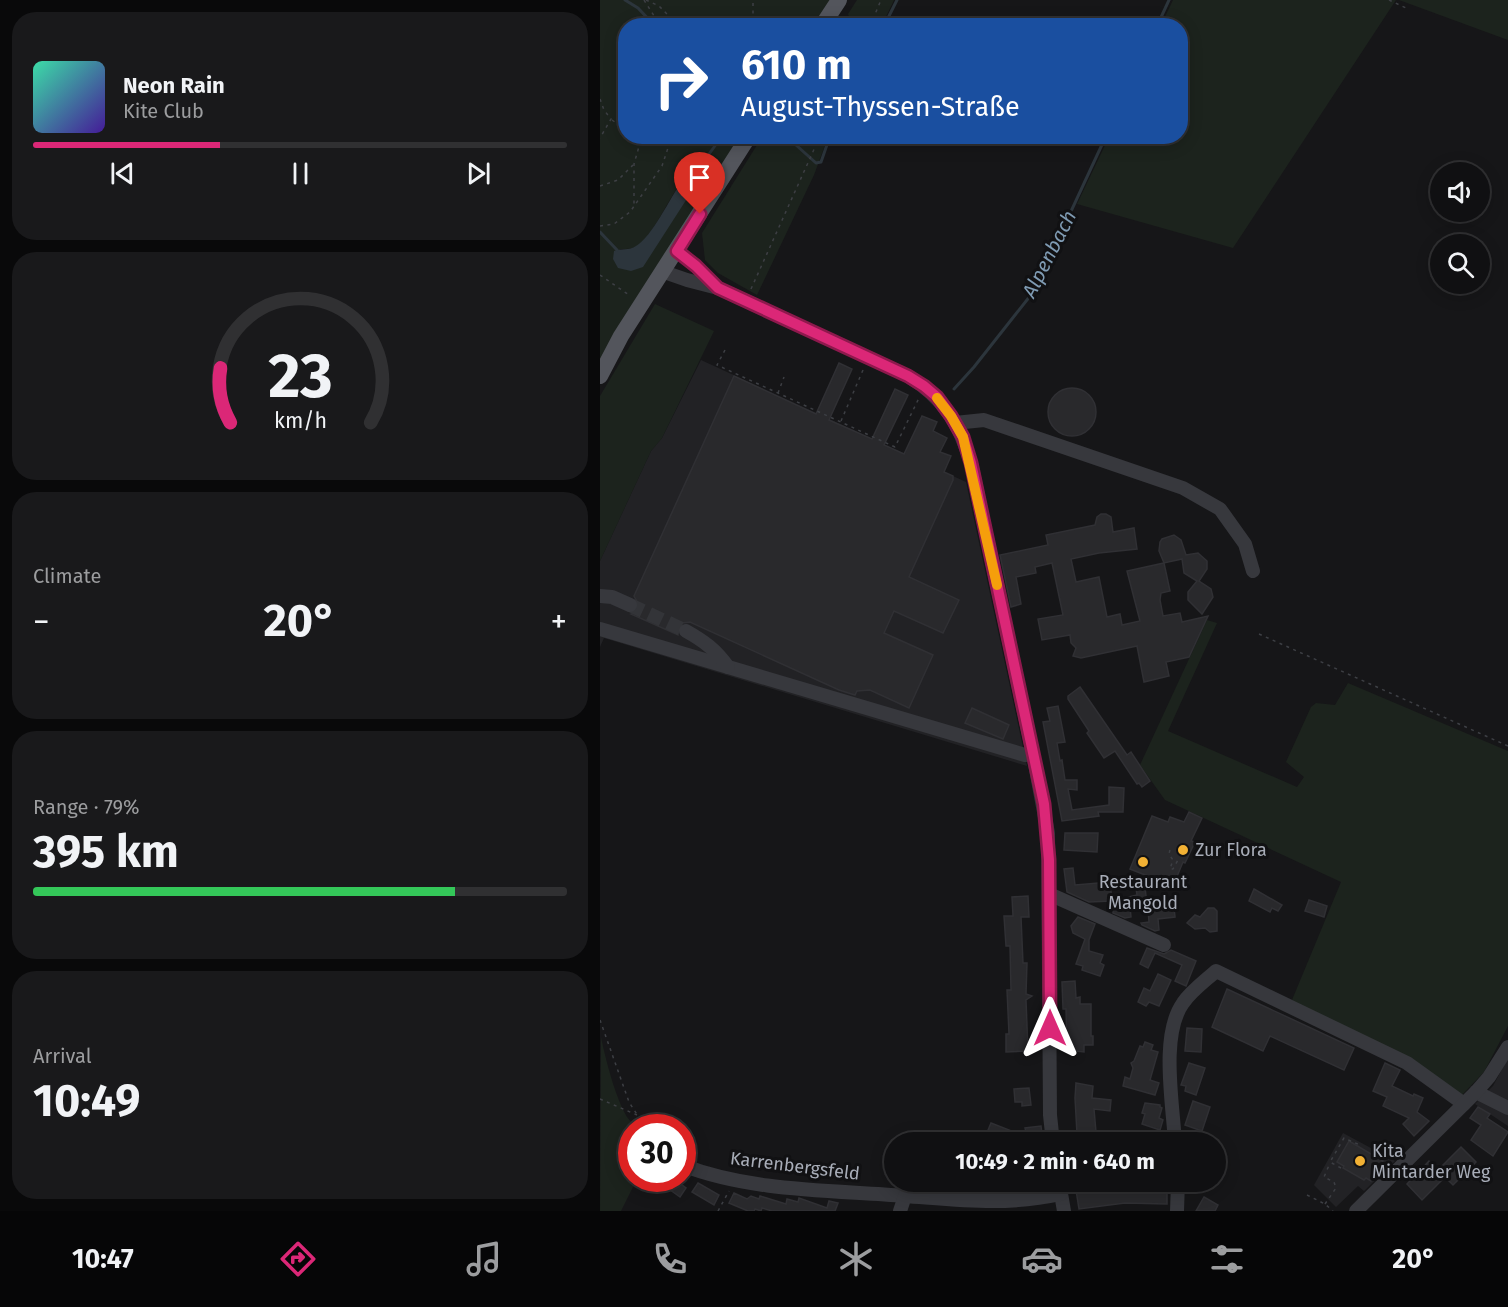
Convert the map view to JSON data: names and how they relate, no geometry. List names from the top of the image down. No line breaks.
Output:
{"streets":{"street":["Karrenbergsfeld"]},"water":["Alpenbach"],"places":["Zur Flora","Restaurant Mangold","Kita Mintarder Weg"],"page":{"turn":["610 m","August-Thyssen-Straße"],"song":["Neon Rain","Kite Club"],"tile":["Climate",["Range · 79%","395 km"],["Arrival","10:49"]],"heat":["−","20°","+"],"limit":"30","trip":"10:49 · 2 min · 640 m","tabs":["10:47","20°"],"gauge":["23","km/h"]}}
